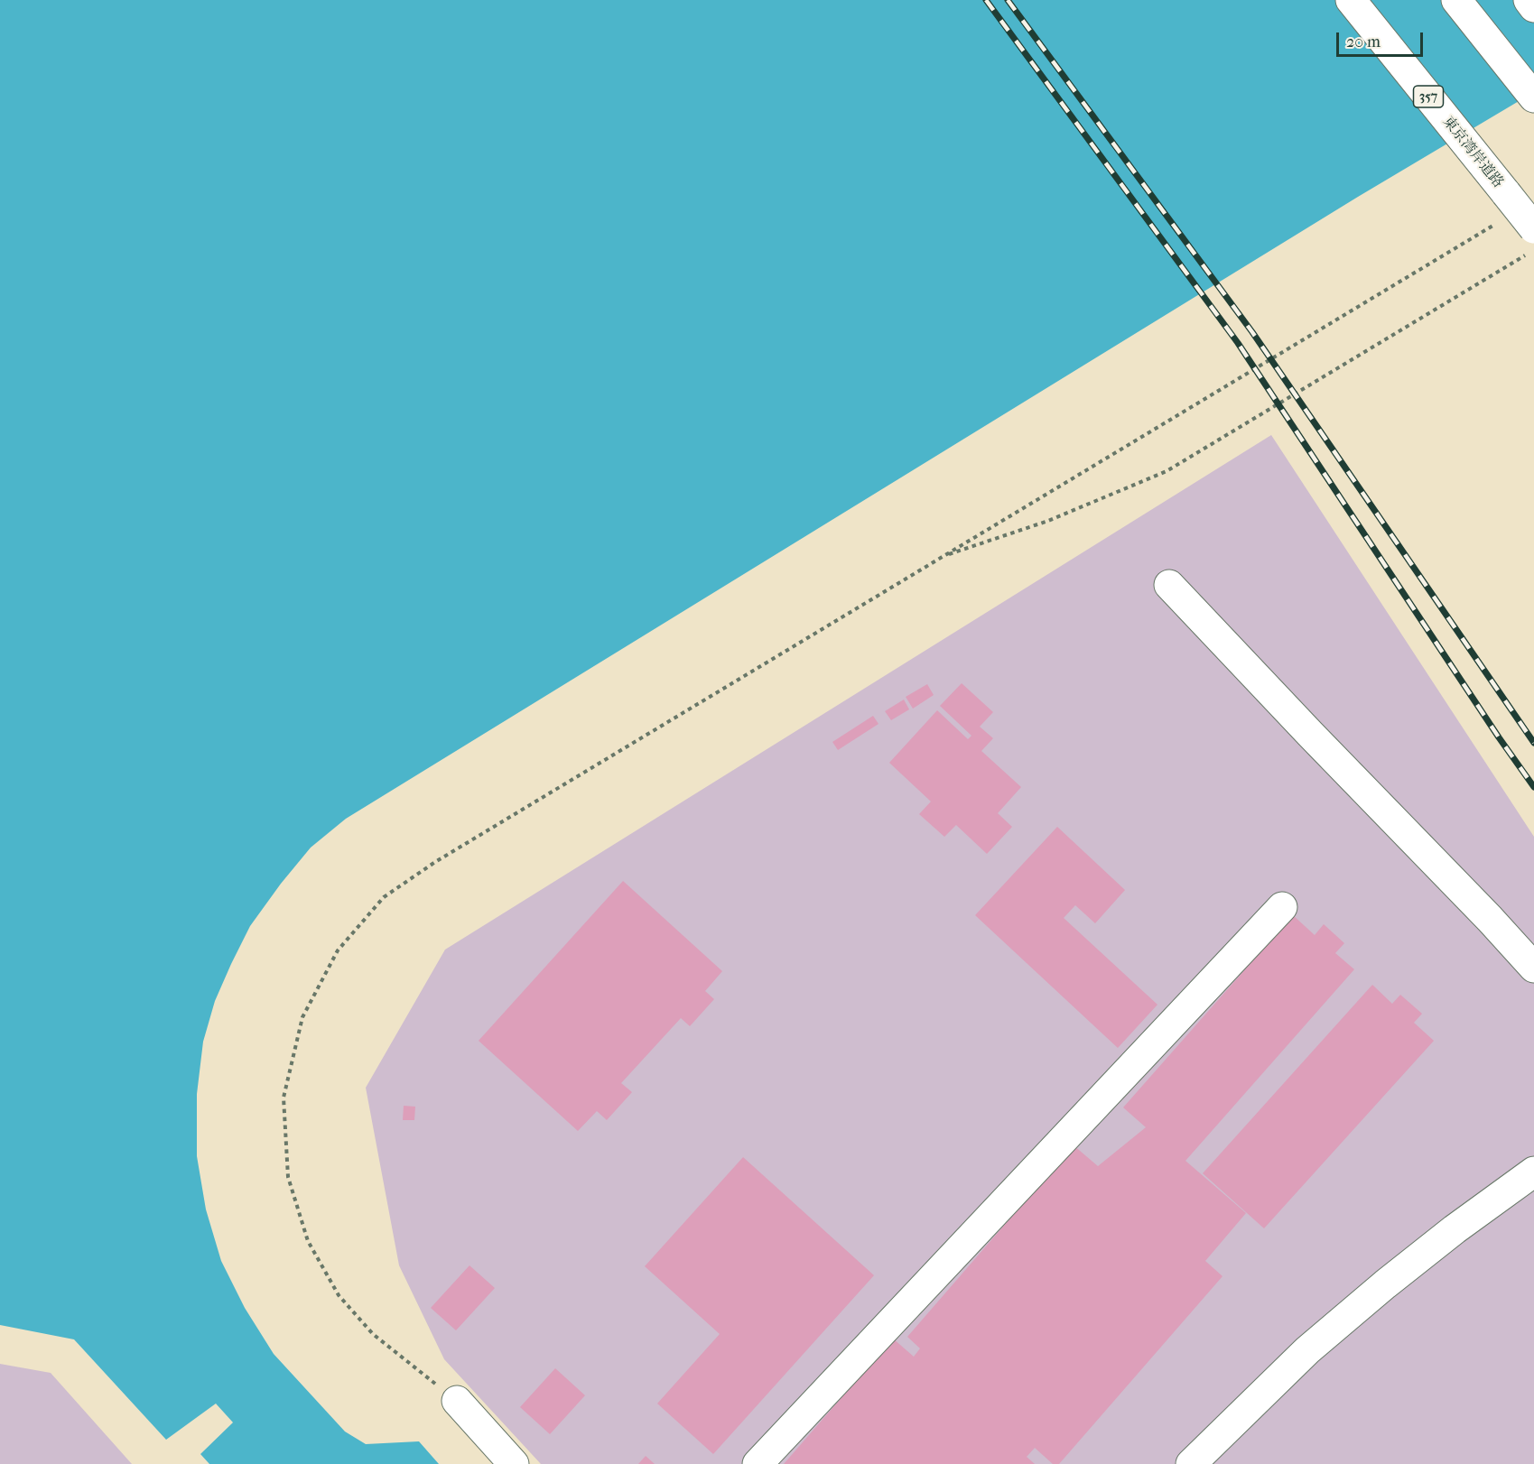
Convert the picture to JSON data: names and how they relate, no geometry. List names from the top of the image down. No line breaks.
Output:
{"streets":{"main road":["357","東京湾岸道路"]},"scale_bar":"20 m"}
